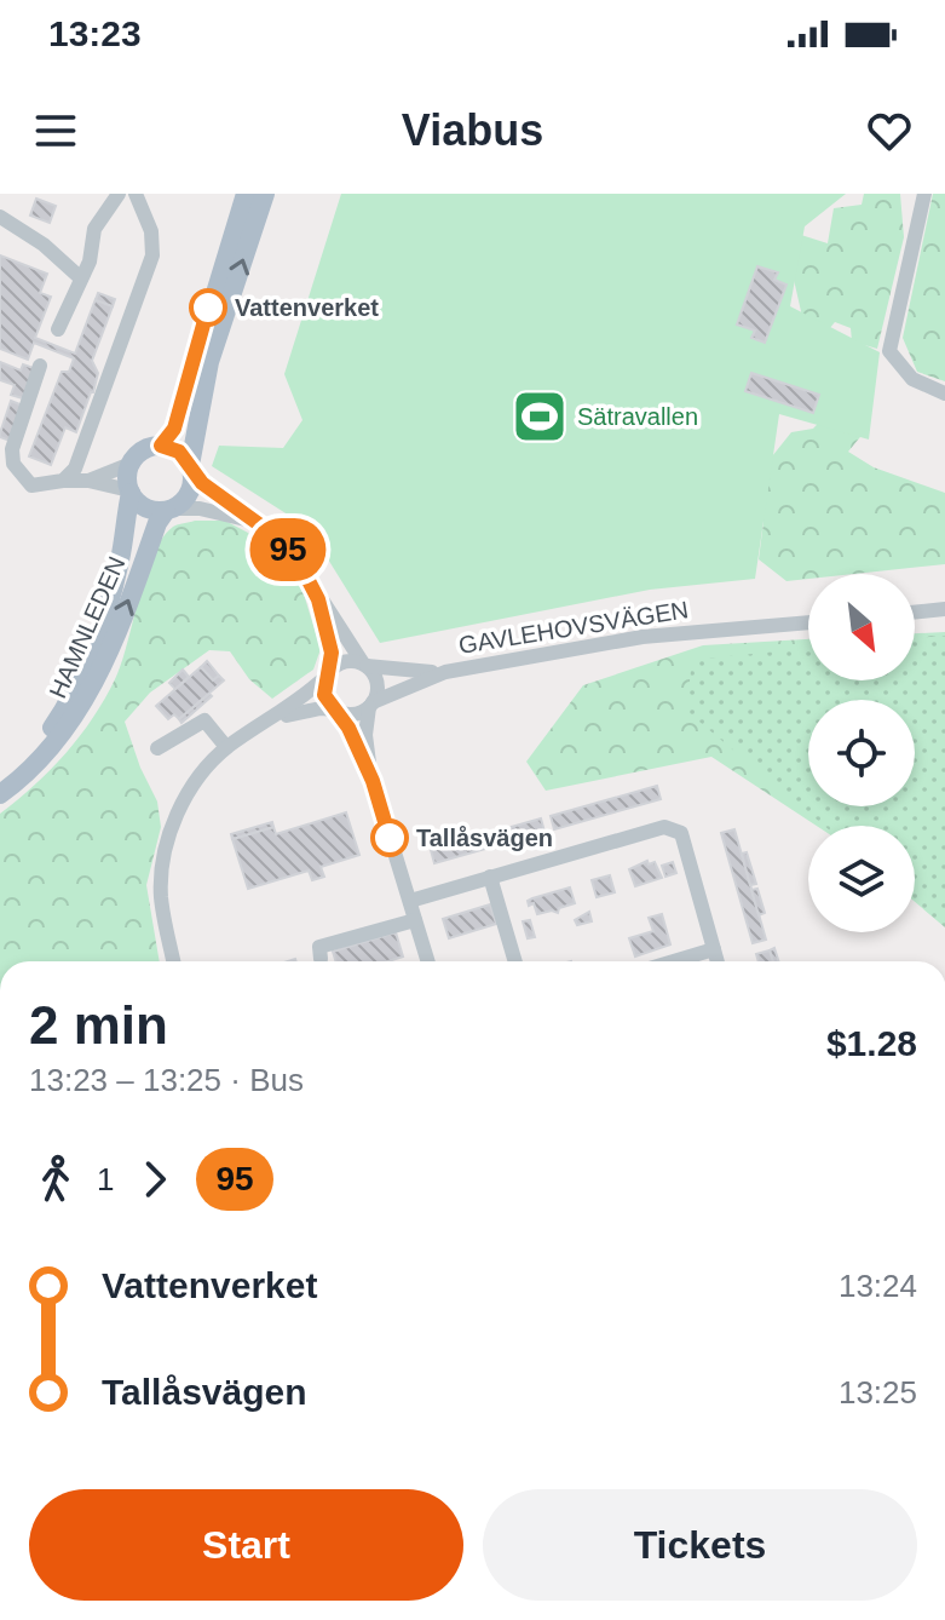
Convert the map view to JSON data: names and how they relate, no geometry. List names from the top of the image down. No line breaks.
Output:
{"streets":{"main road":["HAMNLEDEN"],"street":["GAVLEHOVSVÄGEN"]},"places":{"other":["Vattenverket","Tallåsvägen"],"sports":["Sätravallen"]},"lines":["bus line 95"],"north":"bottom right","page":{"status":"13:23","header":"Viabus","on_map":"95","heading":["2 min","13:23 – 13:25 · Bus","$1.28"],"legs":["1","95"],"list":[{"name":"Vattenverket","value":"13:24"},{"name":"Tallåsvägen","value":"13:25"}],"buttons":["Start","Tickets"]}}
